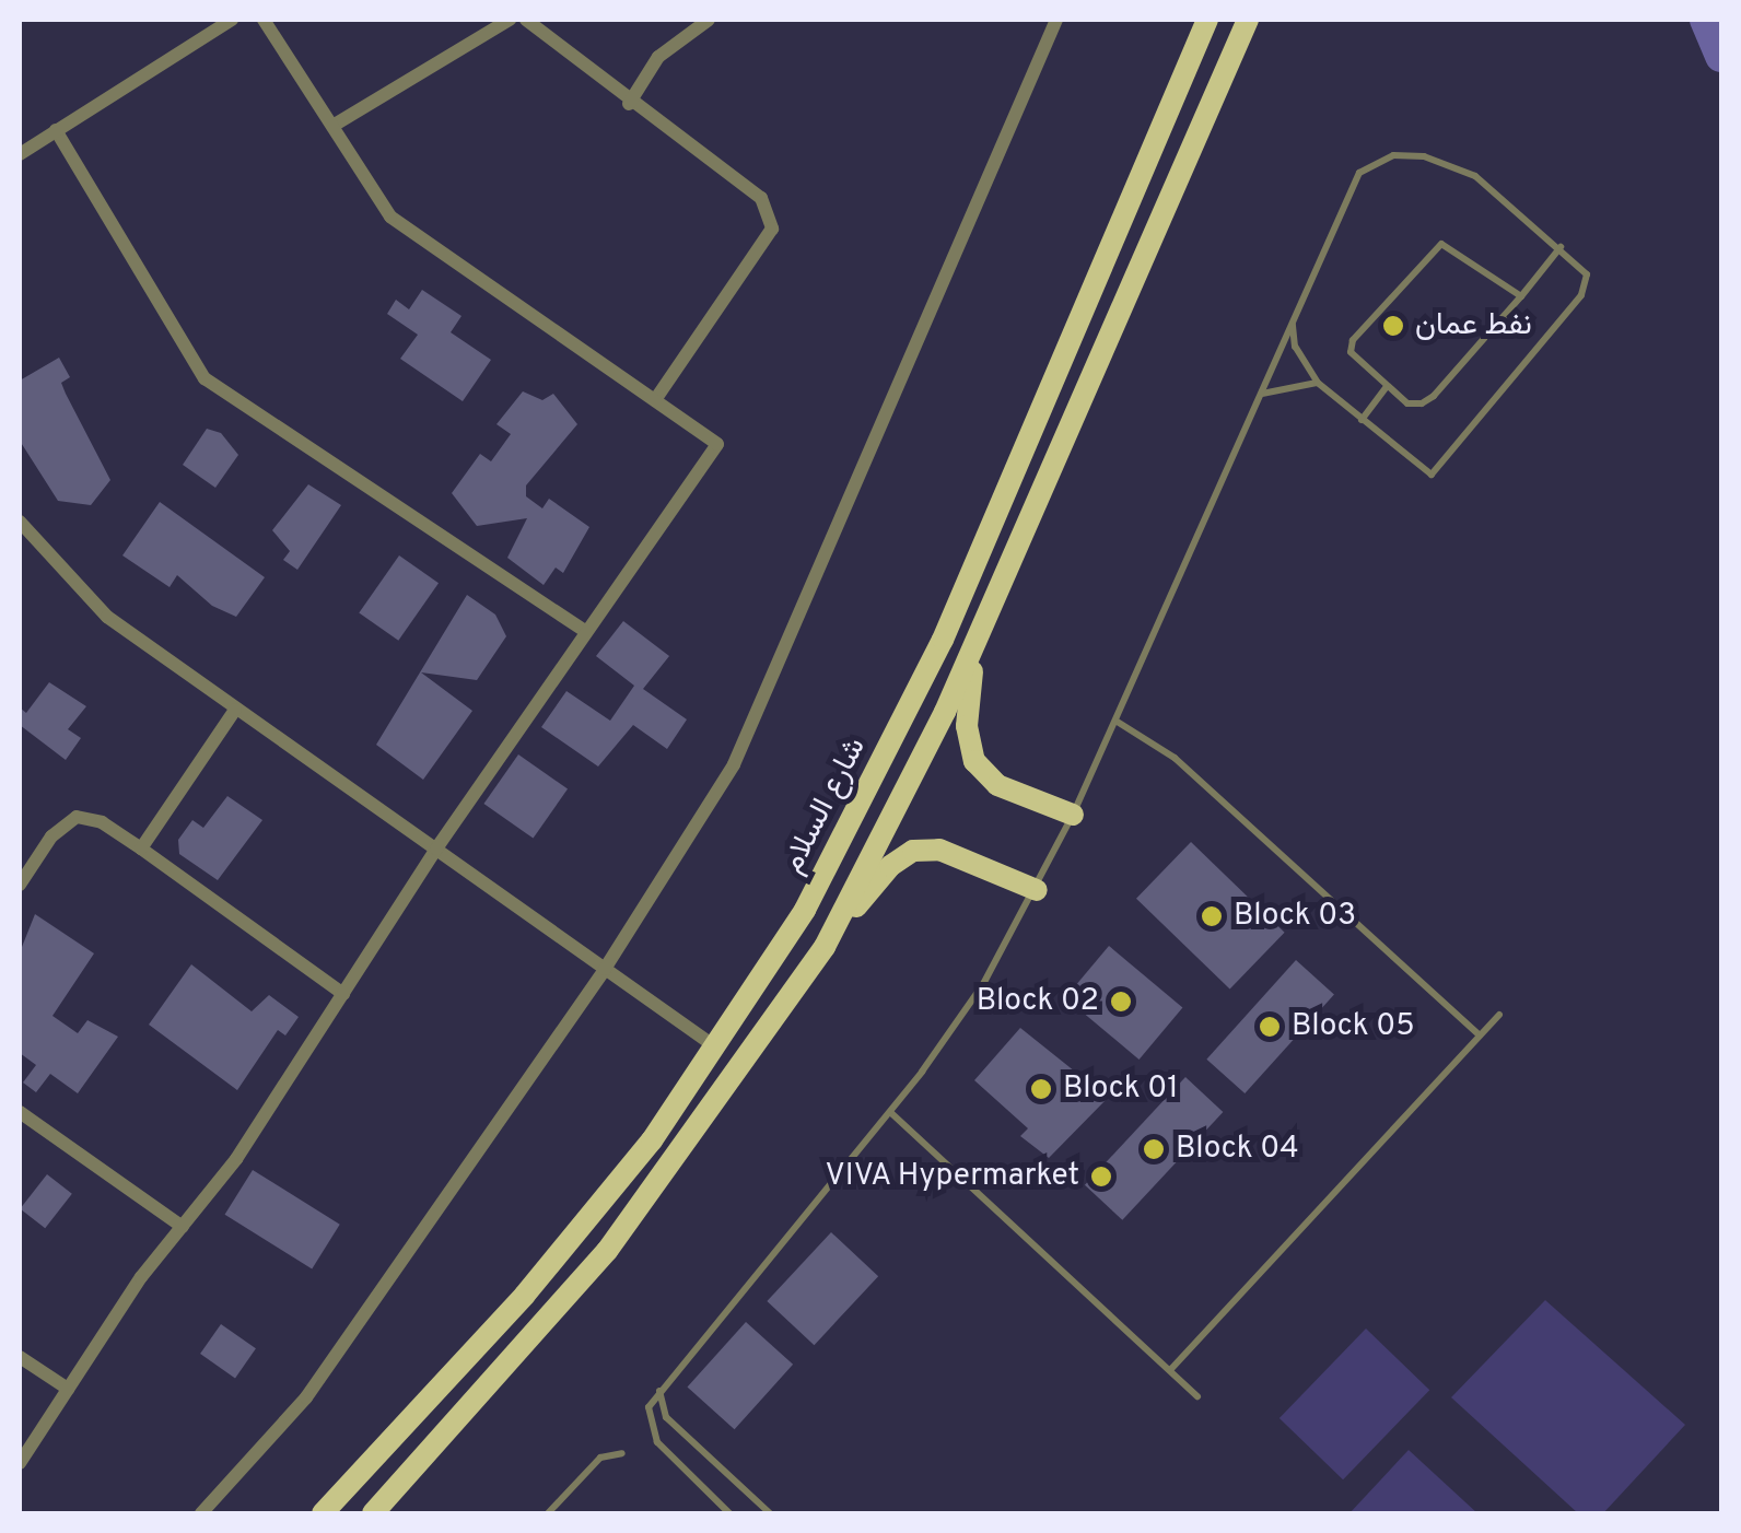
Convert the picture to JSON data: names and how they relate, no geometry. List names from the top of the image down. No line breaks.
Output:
{"streets":{"main road":["شارع السلام"]},"places":["نفط عمان","Block 03","Block 02","Block 05","Block 01","Block 04","VIVA Hypermarket"]}
